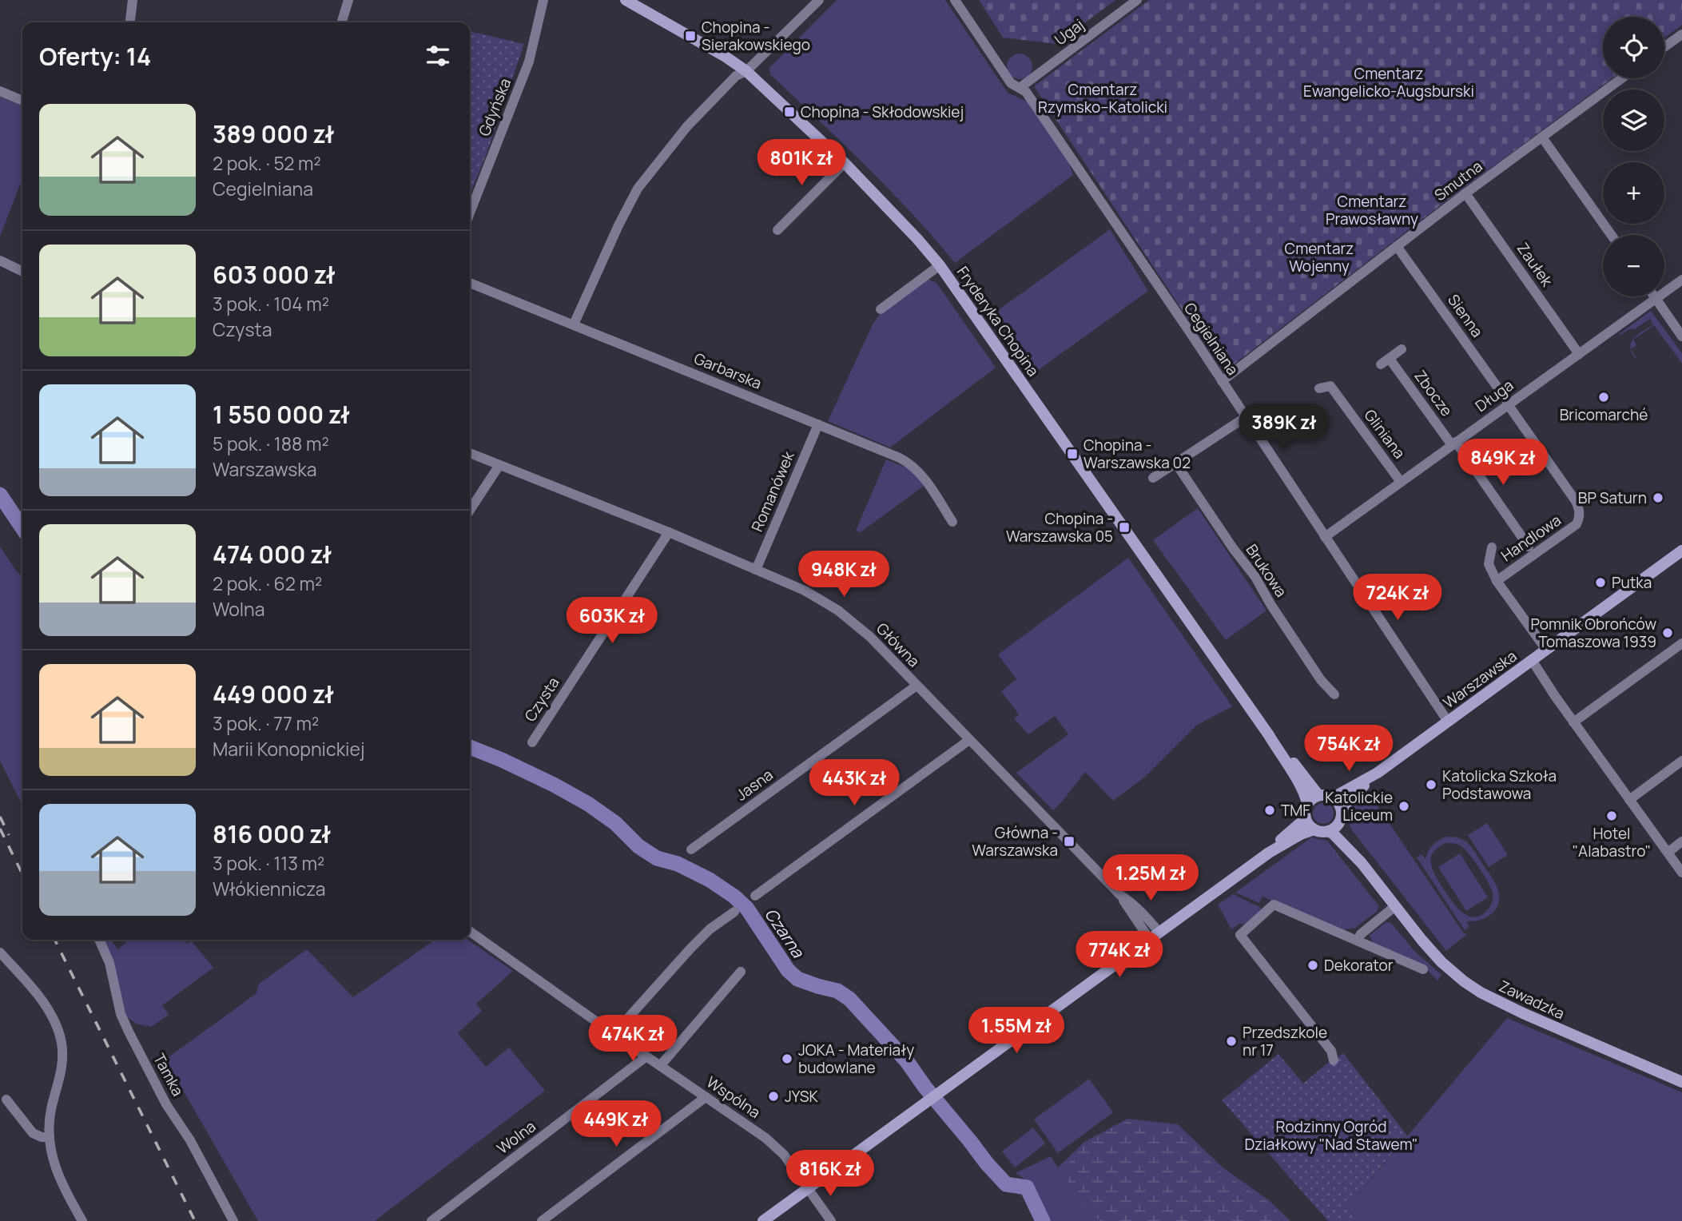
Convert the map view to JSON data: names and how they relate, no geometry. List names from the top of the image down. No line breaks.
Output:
{"streets":{"street":["Ugaj","Gdyńska","Smutna","Zaułek","Sienna","Fryderyka Chopina","Cegielniana","Garbarska","Zbocze","Długa","Gliniana","Romanówek","Handlowa","Brukowa","Główna","Warszawska","Czysta","Jasna","Zawadzka","Tamka","Wspólna","Wolna"]},"crossings":[["Ugaj","Cegielniana"],["Smutna","Zaułek"],["Smutna","Sienna"],["Smutna","Cegielniana"],["Zaułek","Długa"],["Sienna","Długa"],["Sienna","Handlowa"],["Fryderyka Chopina","Warszawska"],["Fryderyka Chopina","Zawadzka"],["Cegielniana","Długa"],["Cegielniana","Warszawska"],["Garbarska","Romanówek"],["Zbocze","Długa"],["Zbocze","Handlowa"],["Długa","Gliniana"],["Długa","Handlowa"],["Romanówek","Główna"],["Handlowa","Warszawska"],["Główna","Czysta"],["Główna","Jasna"],["Warszawska","Zawadzka"],["Wspólna","Wolna"]],"water":["Czarna"],"parks":["Cmentarz Ewangelicko-Augsburski","Cmentarz Rzymsko–Katolicki","Cmentarz Prawosławny","Cmentarz Wojenny","Rodzinny Ogród Działkowy \"Nad Stawem\""],"places":{"transit":["Chopina - Sierakowskiego","Chopina - Skłodowskiej","Chopina - Warszawska 02","Chopina - Warszawska 05","Główna - Warszawska"],"other":["Bricomarché","BP Saturn","Putka","Pomnik Obrońców Tomaszowa 1939","Katolicka Szkoła Podstawowa","Katolickie Liceum","TMF","Hotel \"Alabastro\"","Dekorator","Przedszkole nr 17","JOKA - Materiały budowlane","JYSK"]},"page":{"map_buttons":["+","−"],"heading":"Oferty: 14","list":[{"name":"389 000 zł","note":"2 pok. · 52 m² · Cegielniana"},{"name":"603 000 zł","note":"3 pok. · 104 m² · Czysta"},{"name":"1 550 000 zł","note":"5 pok. · 188 m² · Warszawska"},{"name":"474 000 zł","note":"2 pok. · 62 m² · Wolna"},{"name":"449 000 zł","note":"3 pok. · 77 m² · Marii Konopnickiej"},{"name":"816 000 zł","note":"3 pok. · 113 m² · Włókiennicza"}],"price":["801K zł","389K zł","849K zł","948K zł","724K zł","603K zł","754K zł","443K zł","1.25M zł","774K zł","1.55M zł","474K zł","449K zł","816K zł"]}}
